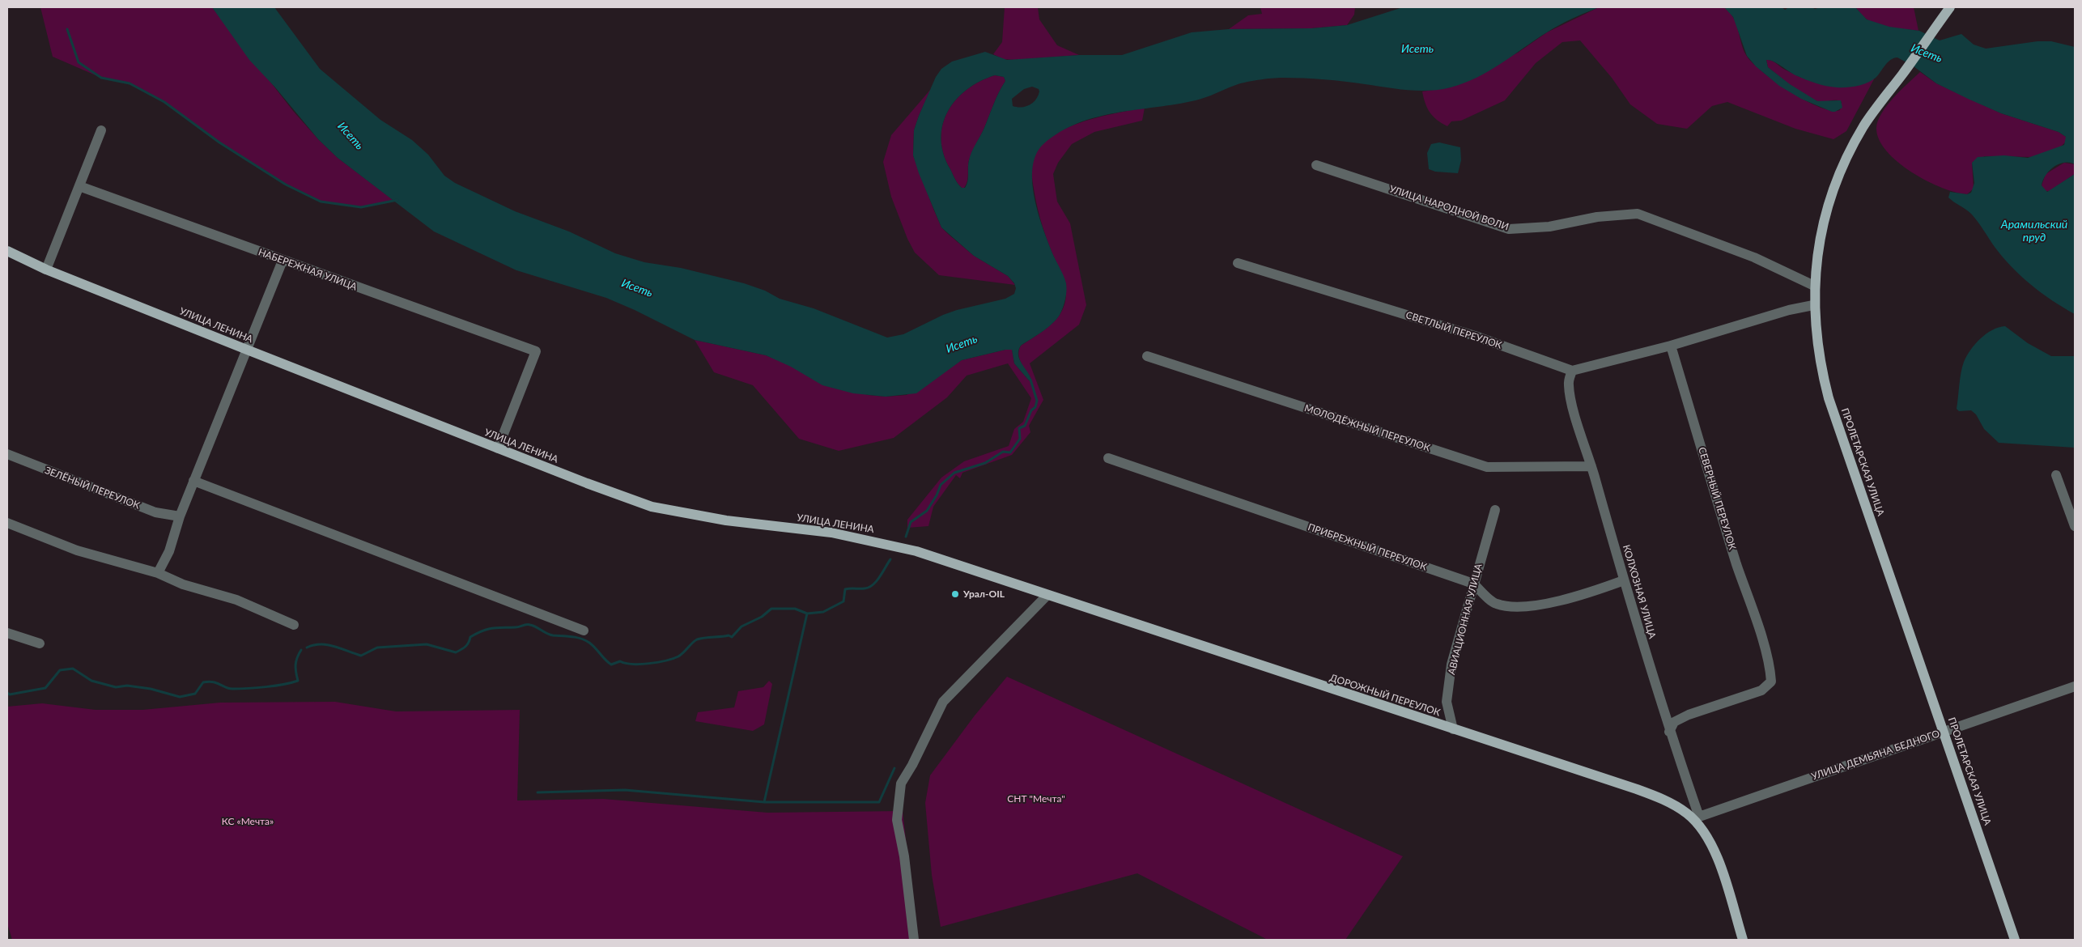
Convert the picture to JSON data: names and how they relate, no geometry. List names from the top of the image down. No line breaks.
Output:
{"streets":{"main road":["УЛИЦА ЛЕНИНА","ПРОЛЕТАРСКАЯ УЛИЦА","ДОРОЖНЫЙ ПЕРЕУЛОК"],"street":["УЛИЦА НАРОДНОЙ ВОЛИ","НАБЕРЕЖНАЯ УЛИЦА","СВЕТЛЫЙ ПЕРЕУЛОК","МОЛОДЁЖНЫЙ ПЕРЕУЛОК","ЗЕЛЁНЫЙ ПЕРЕУЛОК","СЕВЕРНЫЙ ПЕРЕУЛОК","ПРИБРЕЖНЫЙ ПЕРЕУЛОК","КОЛХОЗНАЯ УЛИЦА","АВИАЦИОННАЯ УЛИЦА","УЛИЦА ДЕМЬЯНА БЕДНОГО"]},"crossings":[["УЛИЦА НАРОДНОЙ ВОЛИ","ПРОЛЕТАРСКАЯ УЛИЦА"],["НАБЕРЕЖНАЯ УЛИЦА","УЛИЦА ЛЕНИНА"],["УЛИЦА ЛЕНИНА","ДОРОЖНЫЙ ПЕРЕУЛОК"],["СВЕТЛЫЙ ПЕРЕУЛОК","КОЛХОЗНАЯ УЛИЦА"],["МОЛОДЁЖНЫЙ ПЕРЕУЛОК","КОЛХОЗНАЯ УЛИЦА"],["ПРОЛЕТАРСКАЯ УЛИЦА","УЛИЦА ДЕМЬЯНА БЕДНОГО"],["СЕВЕРНЫЙ ПЕРЕУЛОК","КОЛХОЗНАЯ УЛИЦА"],["ПРИБРЕЖНЫЙ ПЕРЕУЛОК","КОЛХОЗНАЯ УЛИЦА"],["ПРИБРЕЖНЫЙ ПЕРЕУЛОК","АВИАЦИОННАЯ УЛИЦА"],["КОЛХОЗНАЯ УЛИЦА","ДОРОЖНЫЙ ПЕРЕУЛОК"],["КОЛХОЗНАЯ УЛИЦА","УЛИЦА ДЕМЬЯНА БЕДНОГО"],["АВИАЦИОННАЯ УЛИЦА","ДОРОЖНЫЙ ПЕРЕУЛОК"],["ДОРОЖНЫЙ ПЕРЕУЛОК","УЛИЦА ДЕМЬЯНА БЕДНОГО"]],"water":["Исеть","Арамильский пруд"],"parks":["СНТ \"Мечта\"","КС «Мечта»"],"places":["Урал-OIL"]}
